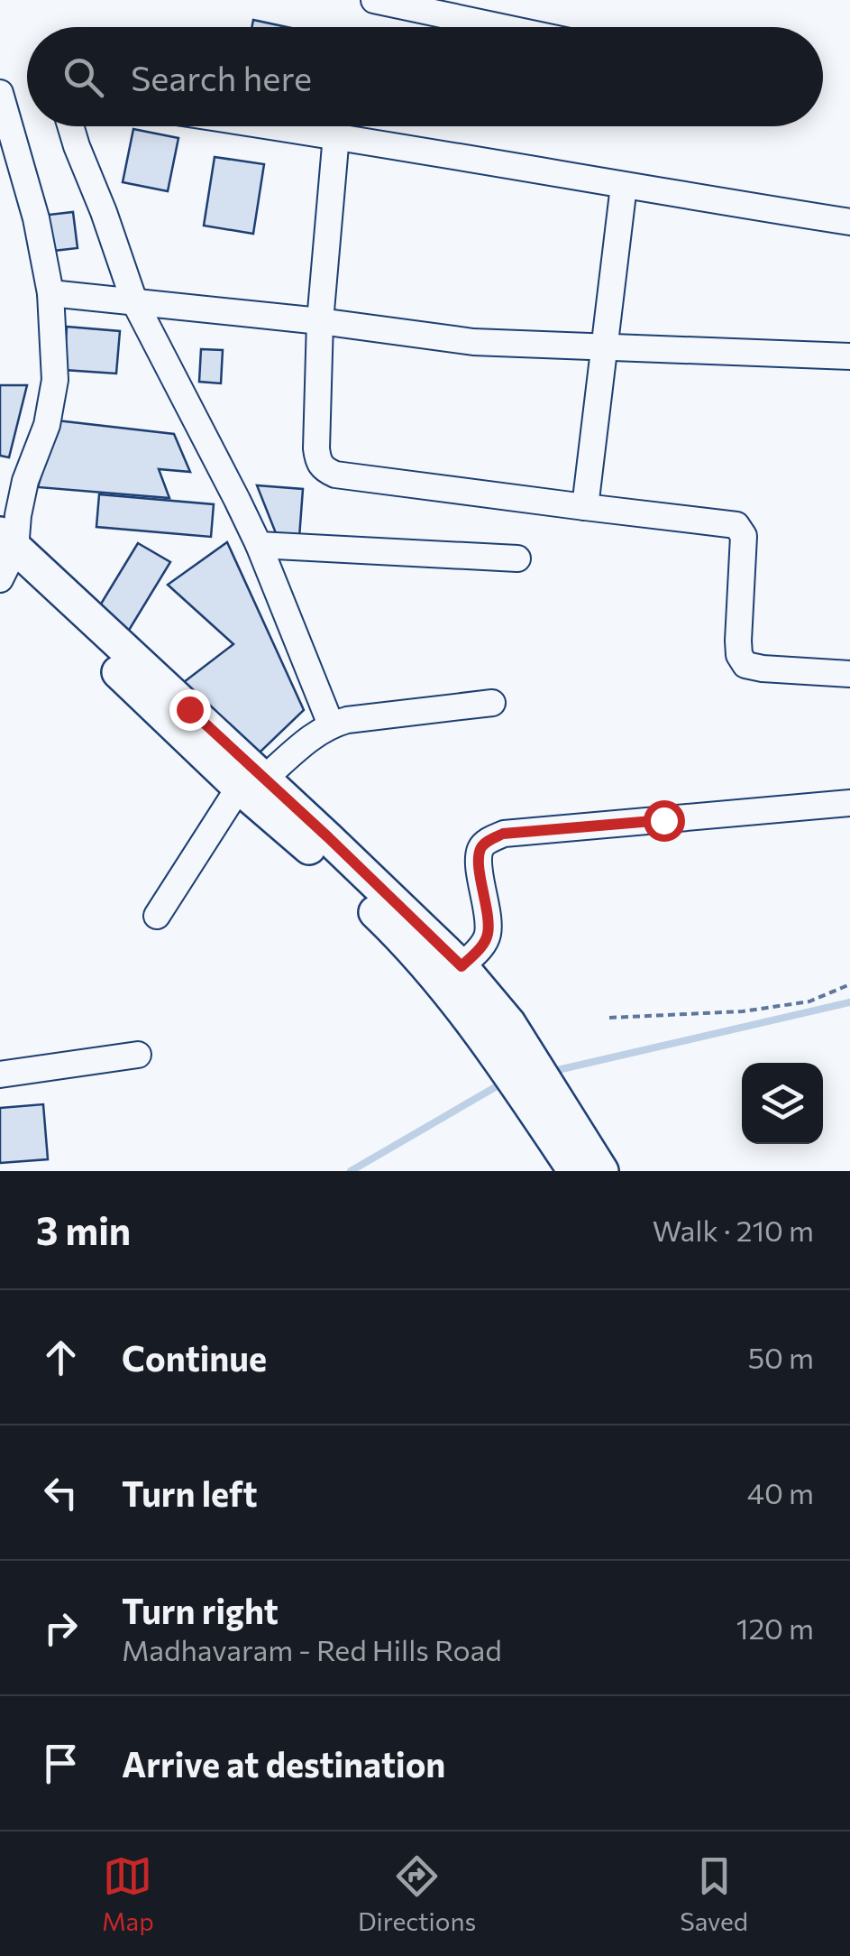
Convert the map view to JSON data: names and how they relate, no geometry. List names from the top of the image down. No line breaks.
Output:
{"page":{"search":"Search here","heading":["3 min","Walk · 210 m"],"list":[["Continue","50 m"],["Turn left","40 m"],["Turn right","Madhavaram - Red Hills Road","120 m"],"Arrive at destination"],"nav":["Map","Directions","Saved"]}}
